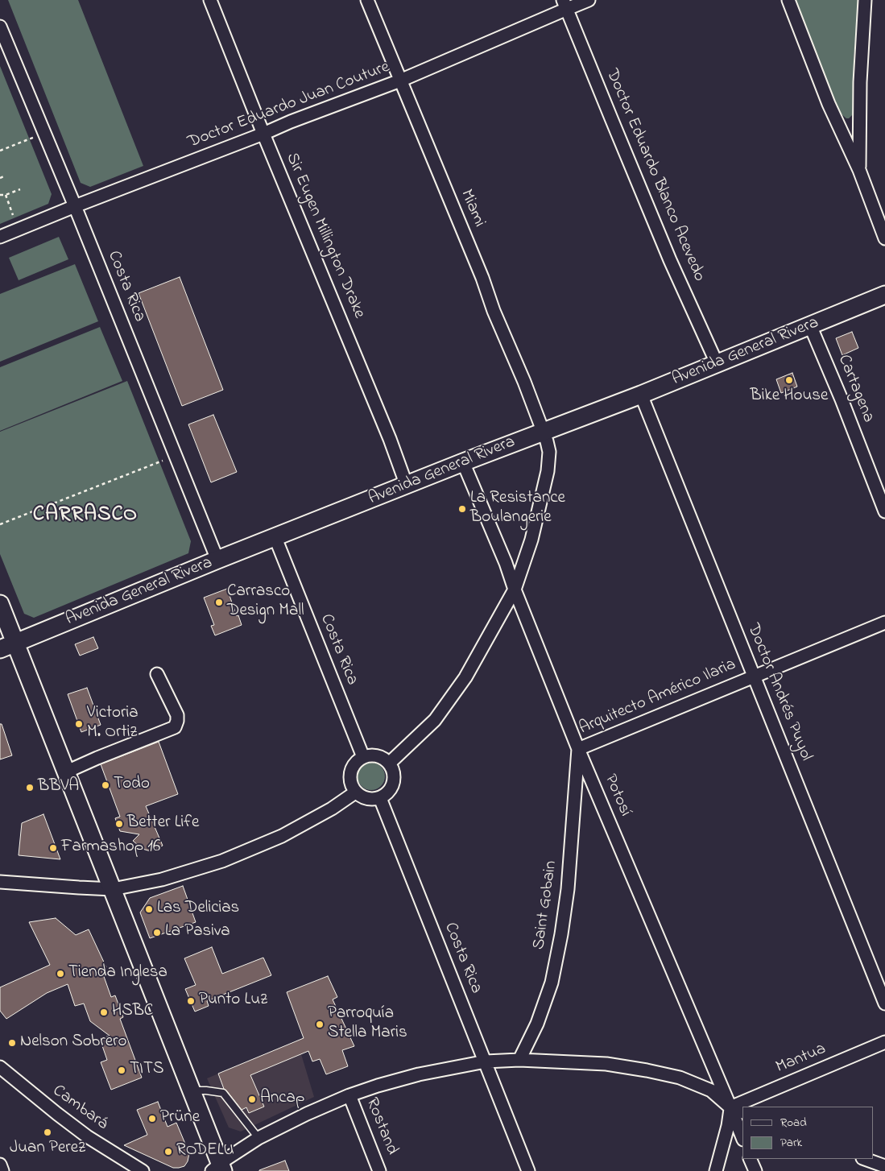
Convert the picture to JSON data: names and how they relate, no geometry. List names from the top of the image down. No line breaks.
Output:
{"streets":{"main road":["Avenida General Rivera"],"street":["Doctor Eduardo Juan Couture","Doctor Eduardo Blanco Acevedo","Miami","Sir Eugen Millington Drake","Costa Rica","Cartagena","Doctor Andrés Puyol","Arquitecto Américo Ilaria","Potosí","Saint Gobain","Mantua","Cambará","Rostand"]},"crossings":[["Doctor Eduardo Juan Couture","Doctor Eduardo Blanco Acevedo"],["Doctor Eduardo Juan Couture","Miami"],["Doctor Eduardo Juan Couture","Sir Eugen Millington Drake"],["Doctor Eduardo Juan Couture","Costa Rica"],["Doctor Eduardo Blanco Acevedo","Avenida General Rivera"],["Miami","Costa Rica"],["Miami","Avenida General Rivera"],["Miami","Potosí"],["Sir Eugen Millington Drake","Avenida General Rivera"],["Costa Rica","Avenida General Rivera"],["Avenida General Rivera","Cartagena"],["Avenida General Rivera","Doctor Andrés Puyol"],["Avenida General Rivera","Potosí"],["Doctor Andrés Puyol","Arquitecto Américo Ilaria"],["Arquitecto Américo Ilaria","Potosí"],["Arquitecto Américo Ilaria","Saint Gobain"],["Potosí","Saint Gobain"],["Potosí","Mantua"]],"districts":["CARRASCO"],"places":["Bike House","La Resistance Boulangerie","Carrasco Design Mall","Victoria M. Ortiz","Todo","BBVA","Better Life","Farmashop 16","Las Delicias","La Pasiva","Tienda Inglesa","Punto Luz","HSBC","Parroquía Stella Maris","Nelson Sobrero","TITS","Ancap","Prüne","Juan Perez","RODELU"],"legend":["Road","Park"]}
